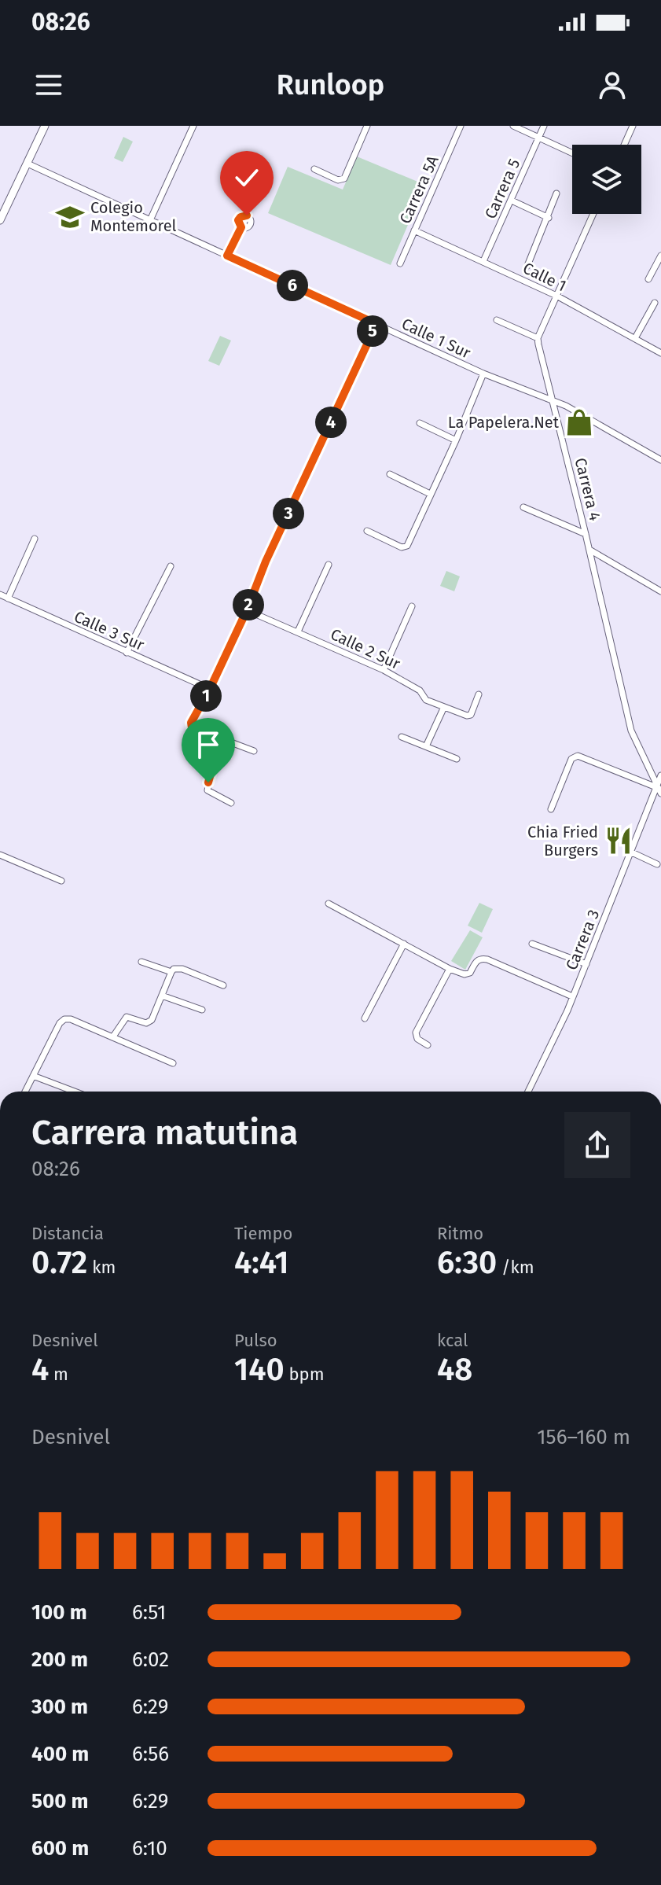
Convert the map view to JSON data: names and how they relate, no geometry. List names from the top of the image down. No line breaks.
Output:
{"streets":{"street":["Carrera 5","Carrera 5A","Calle 1","Calle 1 Sur","Carrera 4","Calle 3 Sur","Calle 2 Sur","Carrera 3"]},"crossings":[["Carrera 5","Calle 1"],["Carrera 5A","Calle 1"],["Calle 1 Sur","Carrera 4"],["Carrera 4","Carrera 3"]],"places":{"school or university":["Colegio Montemorel"],"shop":["La Papelera.Net"],"restaurant":["Chia Fried Burgers"]},"page":{"status":"08:26","header":"Runloop","pins":["6","5","4","3","2","1"],"heading":["Carrera matutina","08:26"],"stats":[["Distancia","0.72 km"],["Tiempo","4:41"],["Ritmo","6:30 /km"],["Desnivel","4 m"],["Pulso","140 bpm"],["kcal","48"]],"chart":["Desnivel","156–160 m"],"list":[{"name":"100 m","note":"6:51"},{"name":"200 m","note":"6:02"},{"name":"300 m","note":"6:29"},{"name":"400 m","note":"6:56"},{"name":"500 m","note":"6:29"},{"name":"600 m","note":"6:10"}]}}
